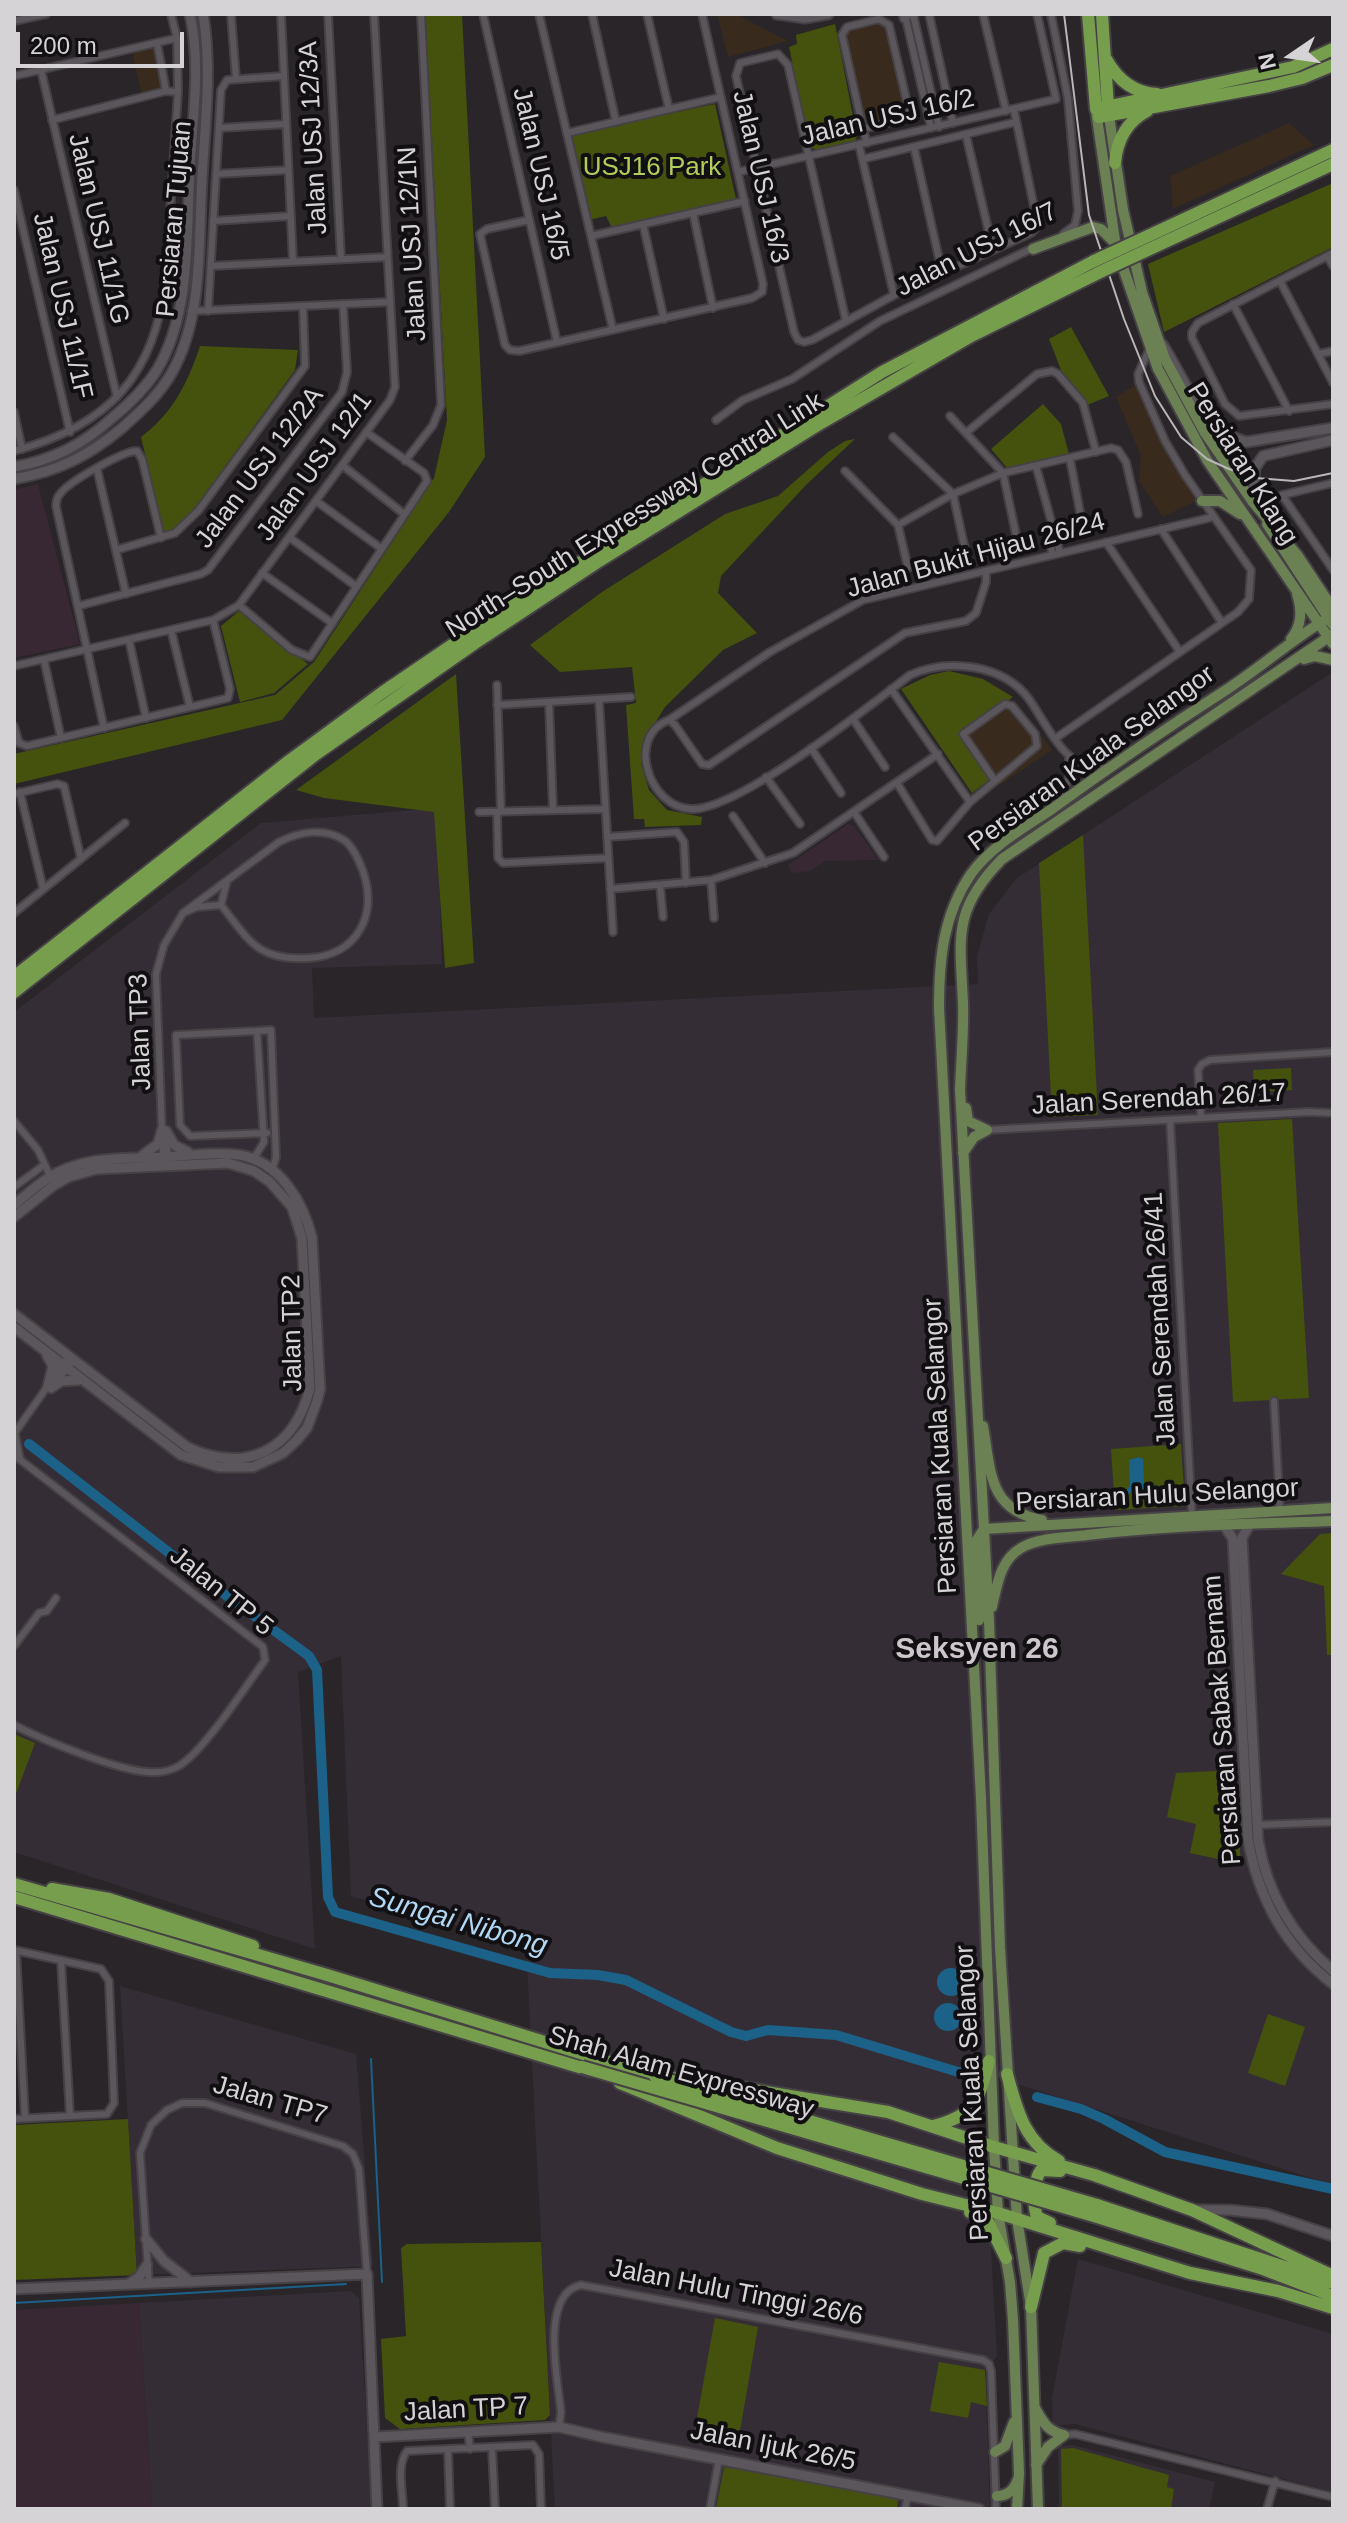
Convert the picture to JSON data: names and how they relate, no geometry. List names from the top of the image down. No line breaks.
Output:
{"streets":{"highway":["North–South Expressway Central Link","Shah Alam Expressway"],"main road":["Persiaran Klang","Persiaran Kuala Selangor","Persiaran Hulu Selangor"],"street":["Jalan USJ 16/2","Jalan USJ 12/3A","Jalan USJ 16/5","Jalan USJ 16/3","Persiaran Tujuan","Jalan USJ 11/1G","Jalan USJ 12/1N","Jalan USJ 16/7","Jalan USJ 11/1F","Jalan USJ 12/1","Jalan USJ 12/2A","Jalan Bukit Hijau 26/24","Jalan TP3","Jalan Serendah 26/17","Jalan Serendah 26/41","Jalan TP2","Jalan TP 5","Persiaran Sabak Bernam","Jalan TP7","Jalan Hulu Tinggi 26/6","Jalan TP 7","Jalan Ijuk 26/5"]},"crossings":[["Jalan USJ 16/2","Jalan USJ 16/3"],["Jalan USJ 16/5","Jalan USJ 16/3"],["Persiaran Klang","Persiaran Kuala Selangor"],["Persiaran Kuala Selangor","Persiaran Hulu Selangor"],["Jalan TP3","Jalan TP2"],["Jalan Serendah 26/17","Jalan Serendah 26/41"],["Jalan Serendah 26/41","Persiaran Hulu Selangor"],["Persiaran Hulu Selangor","Persiaran Sabak Bernam"],["Jalan TP7","Jalan TP 7"],["Jalan Hulu Tinggi 26/6","Jalan TP 7"],["Jalan Hulu Tinggi 26/6","Jalan Ijuk 26/5"],["Jalan TP 7","Jalan Ijuk 26/5"]],"districts":["Seksyen 26"],"water":["Sungai Nibong"],"parks":["USJ16 Park"],"scale_bar":"200 m","north":"left"}
